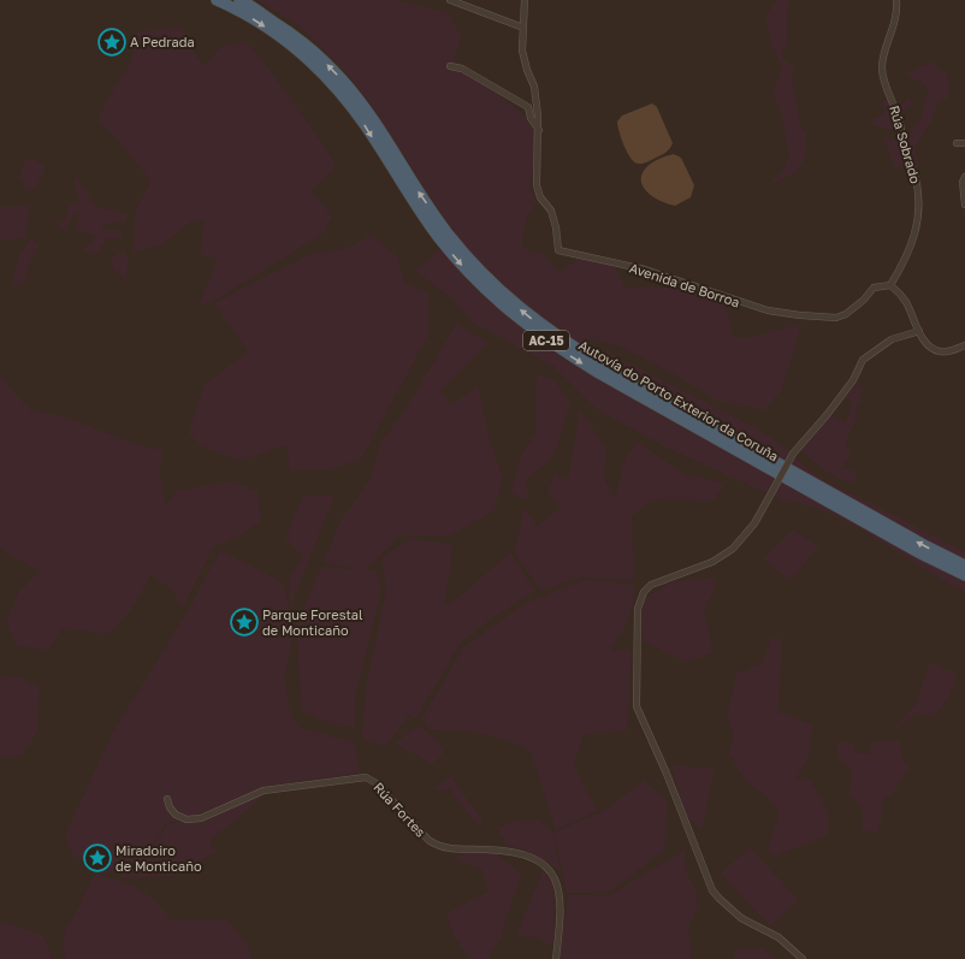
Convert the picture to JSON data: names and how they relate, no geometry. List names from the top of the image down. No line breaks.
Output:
{"streets":{"highway":["AC-15","Autovía do Porto Exterior da Coruña"],"street":["Rúa Sobrado","Avenida de Borroa","Rúa Fortes"]},"crossings":[["Rúa Sobrado","Avenida de Borroa"]],"places":{"place":["A Pedrada","Parque Forestal de Monticaño","Miradoiro de Monticaño"]}}
